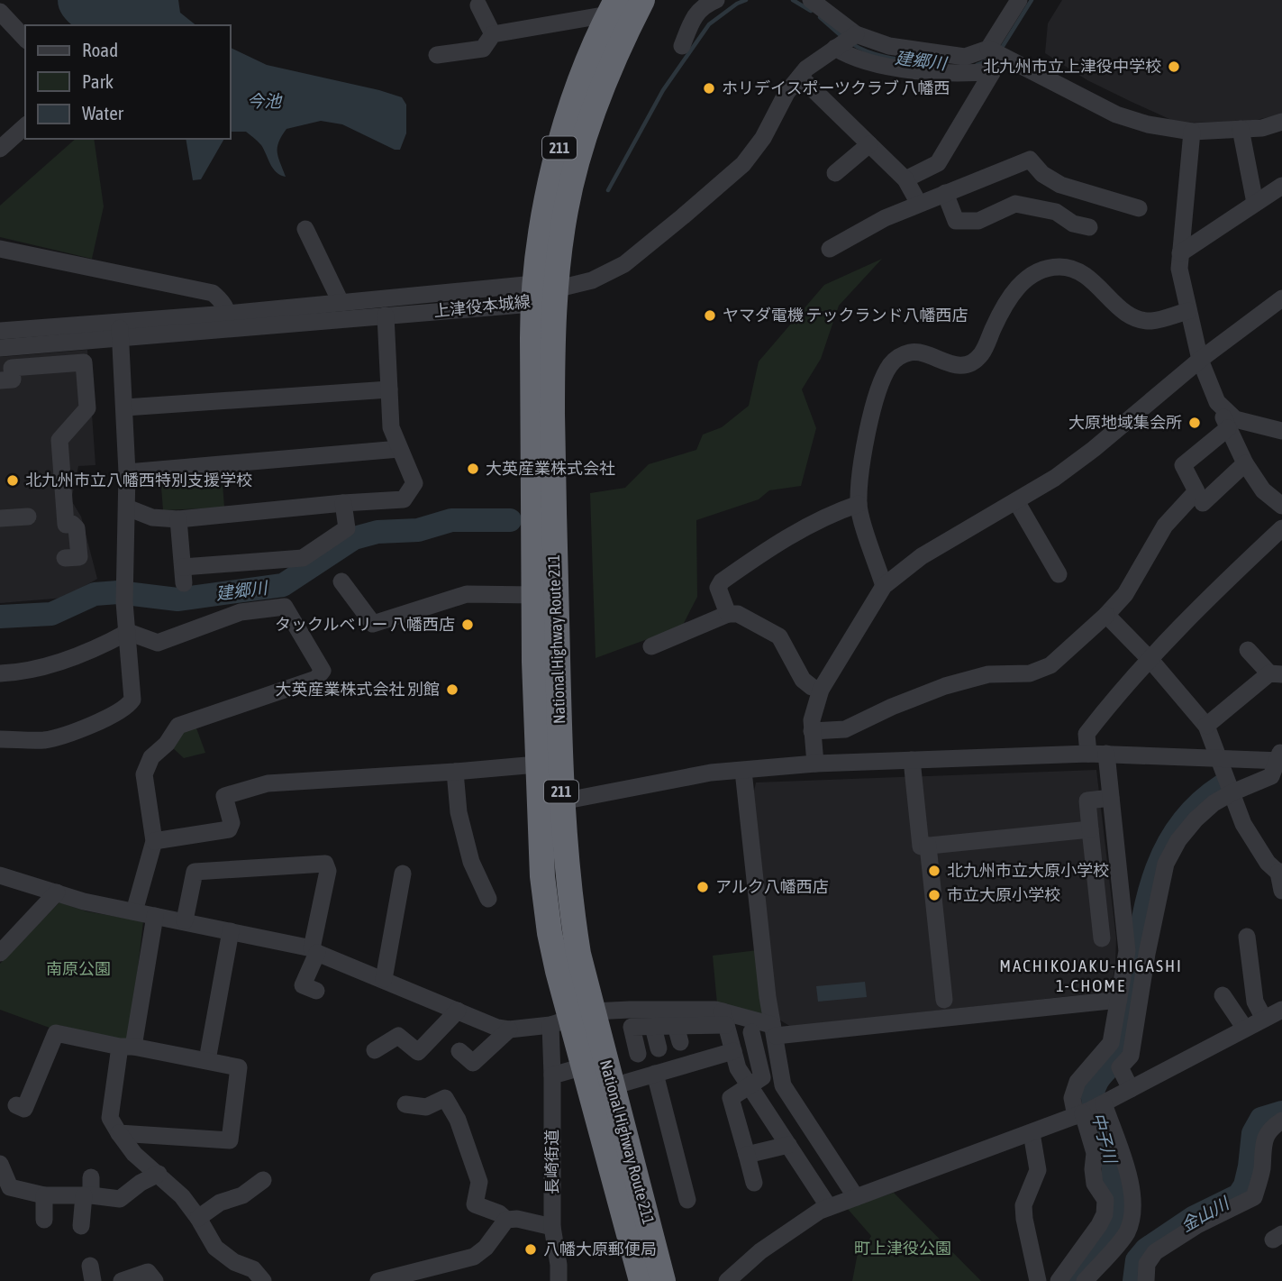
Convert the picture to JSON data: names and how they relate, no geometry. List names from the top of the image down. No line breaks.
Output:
{"streets":{"highway":["211","National Highway Route 211"],"street":["上津役本城線","長崎街道"]},"crossings":[["上津役本城線","National Highway Route 211"],["National Highway Route 211","長崎街道"]],"districts":["MACHIKOJAKU-HIGASHI 1-CHOME"],"water":["建郷川","今池","中子川","金山川"],"parks":["南原公園","町上津役公園"],"places":["北九州市立上津役中学校","ホリデイスポーツクラブ 八幡西","ヤマダ電機 テックランド八幡西店","大原地域集会所","大英産業株式会社","北九州市立八幡西特別支援学校","タックルベリー 八幡西店","大英産業株式会社 別館","北九州市立大原小学校","アルク八幡西店","市立大原小学校","八幡大原郵便局"],"legend":["Road","Park","Water"]}
